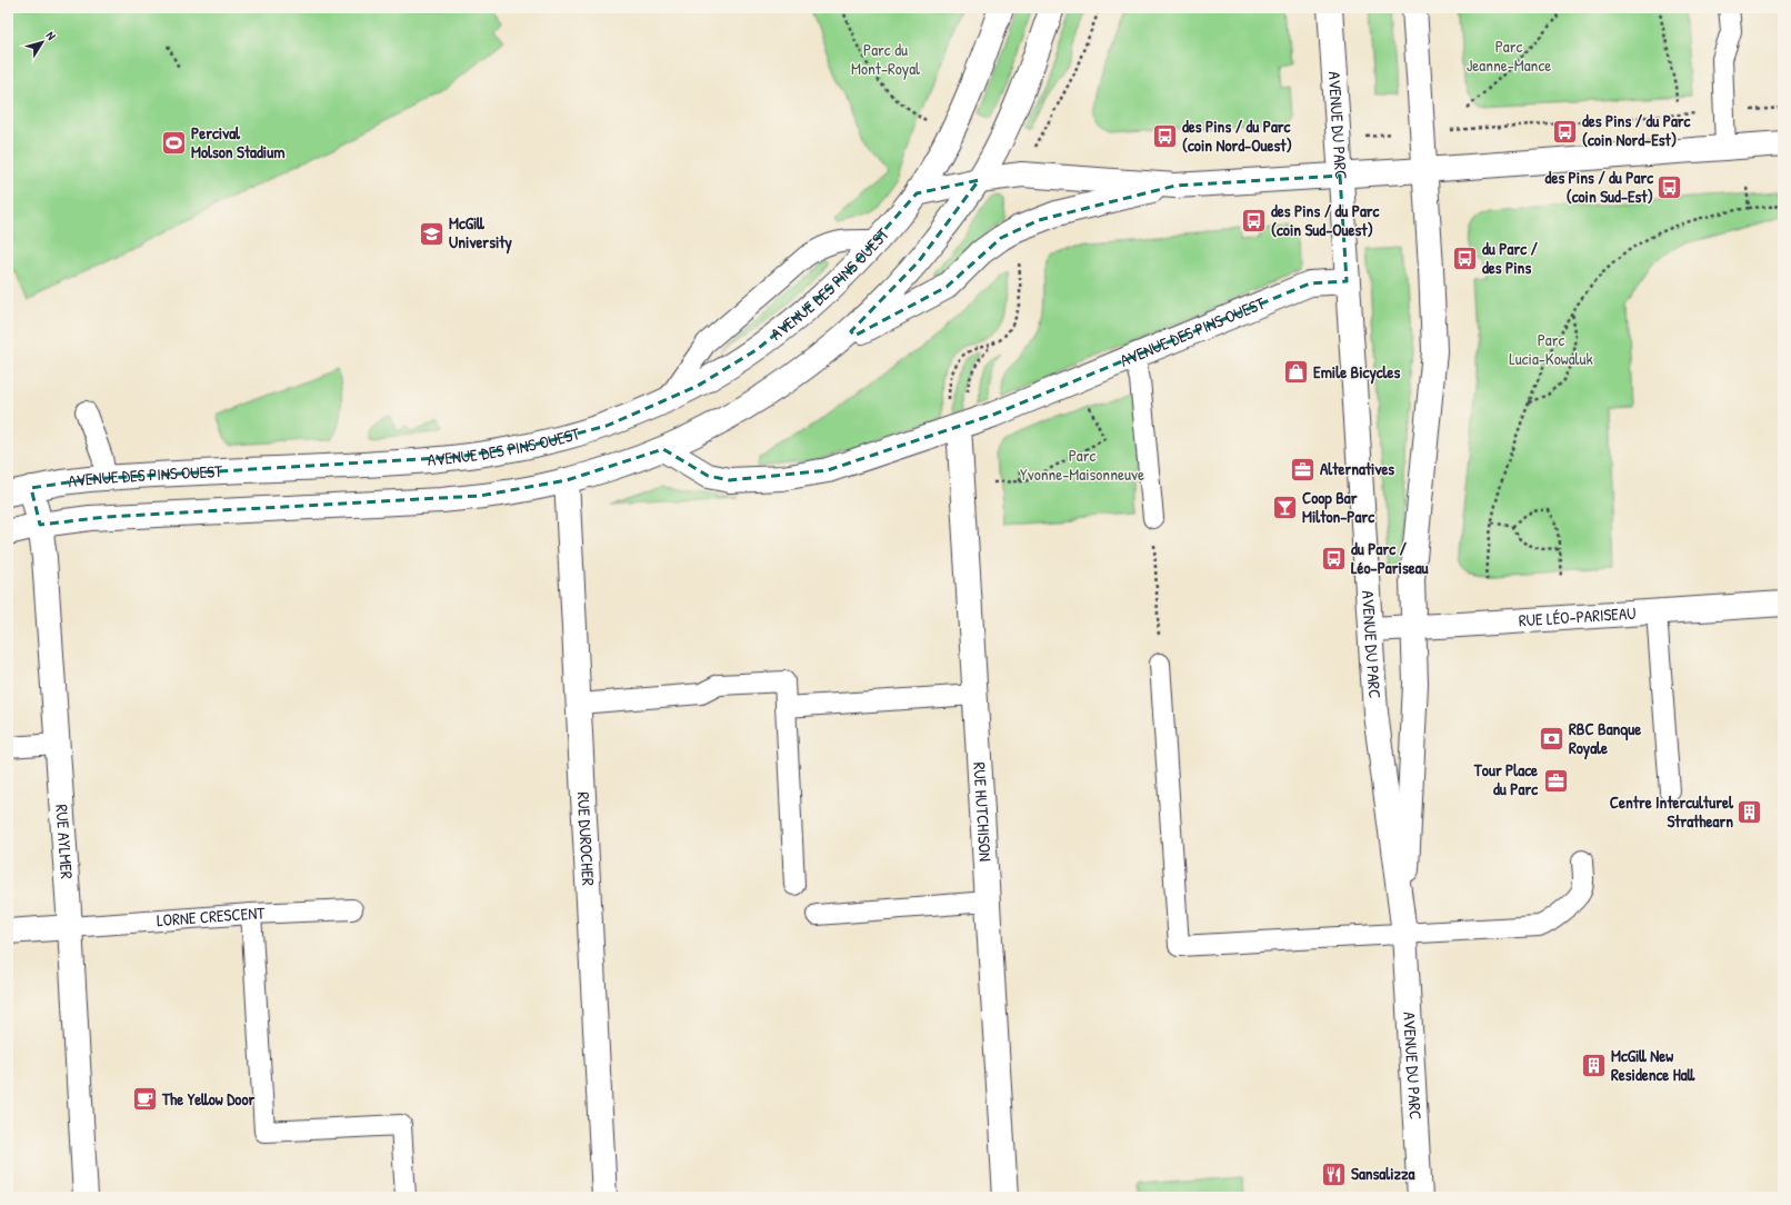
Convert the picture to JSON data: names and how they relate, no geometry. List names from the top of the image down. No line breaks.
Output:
{"streets":{"main road":["AVENUE DU PARC","AVENUE DES PINS OUEST","RUE LÉO-PARISEAU","RUE HUTCHISON","RUE DUROCHER","RUE AYLMER"],"lane":["LORNE CRESCENT"]},"crossings":[["AVENUE DU PARC","AVENUE DES PINS OUEST"],["AVENUE DU PARC","RUE LÉO-PARISEAU"],["AVENUE DES PINS OUEST","RUE HUTCHISON"],["AVENUE DES PINS OUEST","RUE AYLMER"],["RUE AYLMER","LORNE CRESCENT"]],"parks":["Parc Jeanne-Mance","Parc du Mont-Royal","Parc Lucia-Kowaluk","Parc Yvonne-Maisonneuve"],"places":{"bus stop":["des Pins / du Parc (coin Nord-Est)","des Pins / du Parc (coin Nord-Ouest)","des Pins / du Parc (coin Sud-Est)","des Pins / du Parc (coin Sud-Ouest)","du Parc / des Pins","du Parc / Léo-Pariseau"],"sports":["Percival Molson Stadium"],"school or university":["McGill University"],"shop":["Emile Bicycles"],"office":["Alternatives","Tour Place du Parc"],"bar":["Coop Bar Milton-Parc"],"bank":["RBC Banque Royale"],"building":["Centre Interculturel Strathearn","McGill New Residence Hall"],"cafe":["The Yellow Door"],"restaurant":["Sansalizza"]},"north":"top right"}
